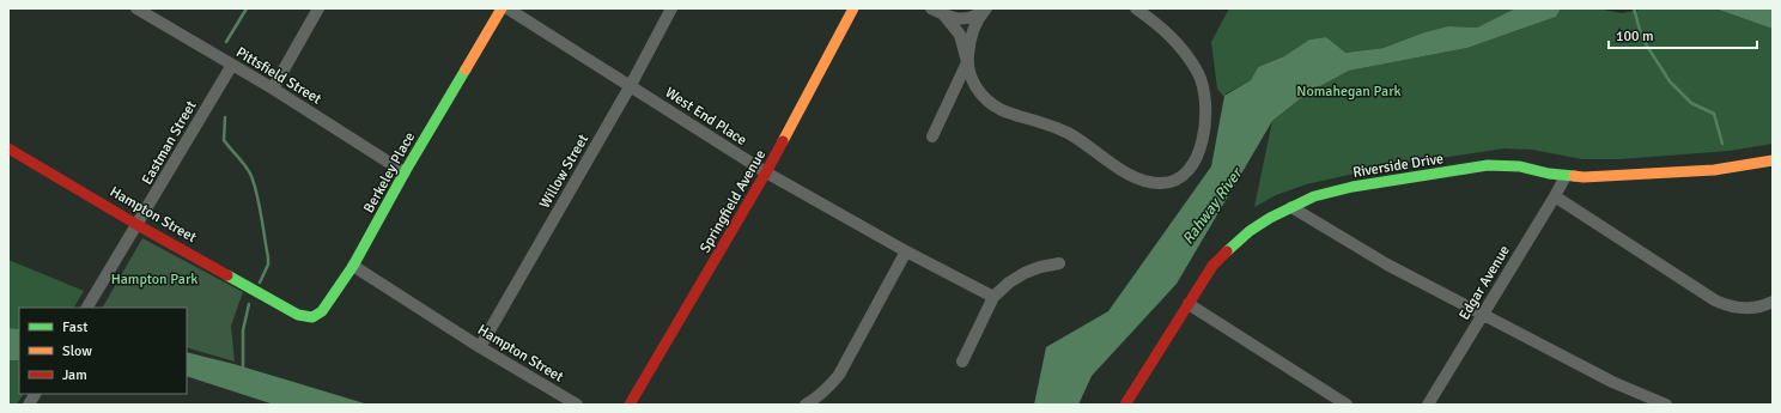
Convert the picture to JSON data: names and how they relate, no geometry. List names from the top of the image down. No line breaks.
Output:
{"streets":{"street":["Pittsfield Street","West End Place","Eastman Street","Riverside Drive","Willow Street","Berkeley Place","Springfield Avenue","Hampton Street","Edgar Avenue"]},"crossings":[["Pittsfield Street","Eastman Street"],["Pittsfield Street","Berkeley Place"],["West End Place","Willow Street"],["West End Place","Springfield Avenue"],["Eastman Street","Hampton Street"],["Riverside Drive","Edgar Avenue"],["Willow Street","Hampton Street"],["Berkeley Place","Hampton Street"]],"water":["Rahway River"],"parks":["Nomahegan Park","Hampton Park"],"legend":["Fast","Slow","Jam"],"scale_bar":"100 m"}
